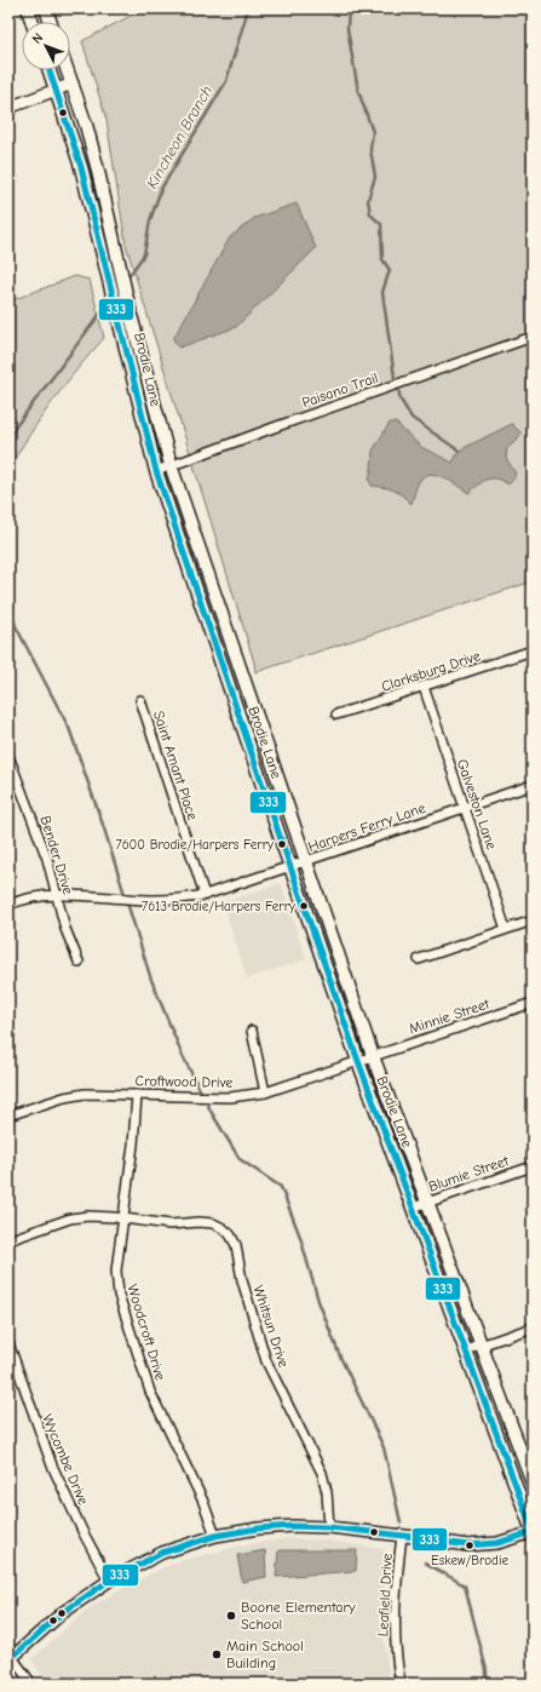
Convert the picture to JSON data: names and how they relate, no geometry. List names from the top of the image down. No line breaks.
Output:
{"streets":{"main road":["Brodie Lane"],"street":["Paisano Trail","Clarksburg Drive","Saint Amant Place","Galveston Lane","Harpers Ferry Lane","Bender Drive","Minnie Street","Croftwood Drive","Blumie Street","Whitsun Drive","Woodcroft Drive","Wycombe Drive","Leafield Drive"]},"crossings":[["Brodie Lane","Paisano Trail"],["Brodie Lane","Harpers Ferry Lane"],["Brodie Lane","Minnie Street"],["Brodie Lane","Croftwood Drive"],["Brodie Lane","Blumie Street"],["Clarksburg Drive","Galveston Lane"],["Saint Amant Place","Harpers Ferry Lane"],["Galveston Lane","Harpers Ferry Lane"],["Harpers Ferry Lane","Bender Drive"],["Minnie Street","Croftwood Drive"],["Croftwood Drive","Woodcroft Drive"],["Whitsun Drive","Woodcroft Drive"]],"water":["Kincheon Branch"],"places":["7600 Brodie/Harpers Ferry","7613 Brodie/Harpers Ferry","Eskew/Brodie","Boone Elementary School","Main School Building"],"lines":["transit line 333"],"north":"top left"}
